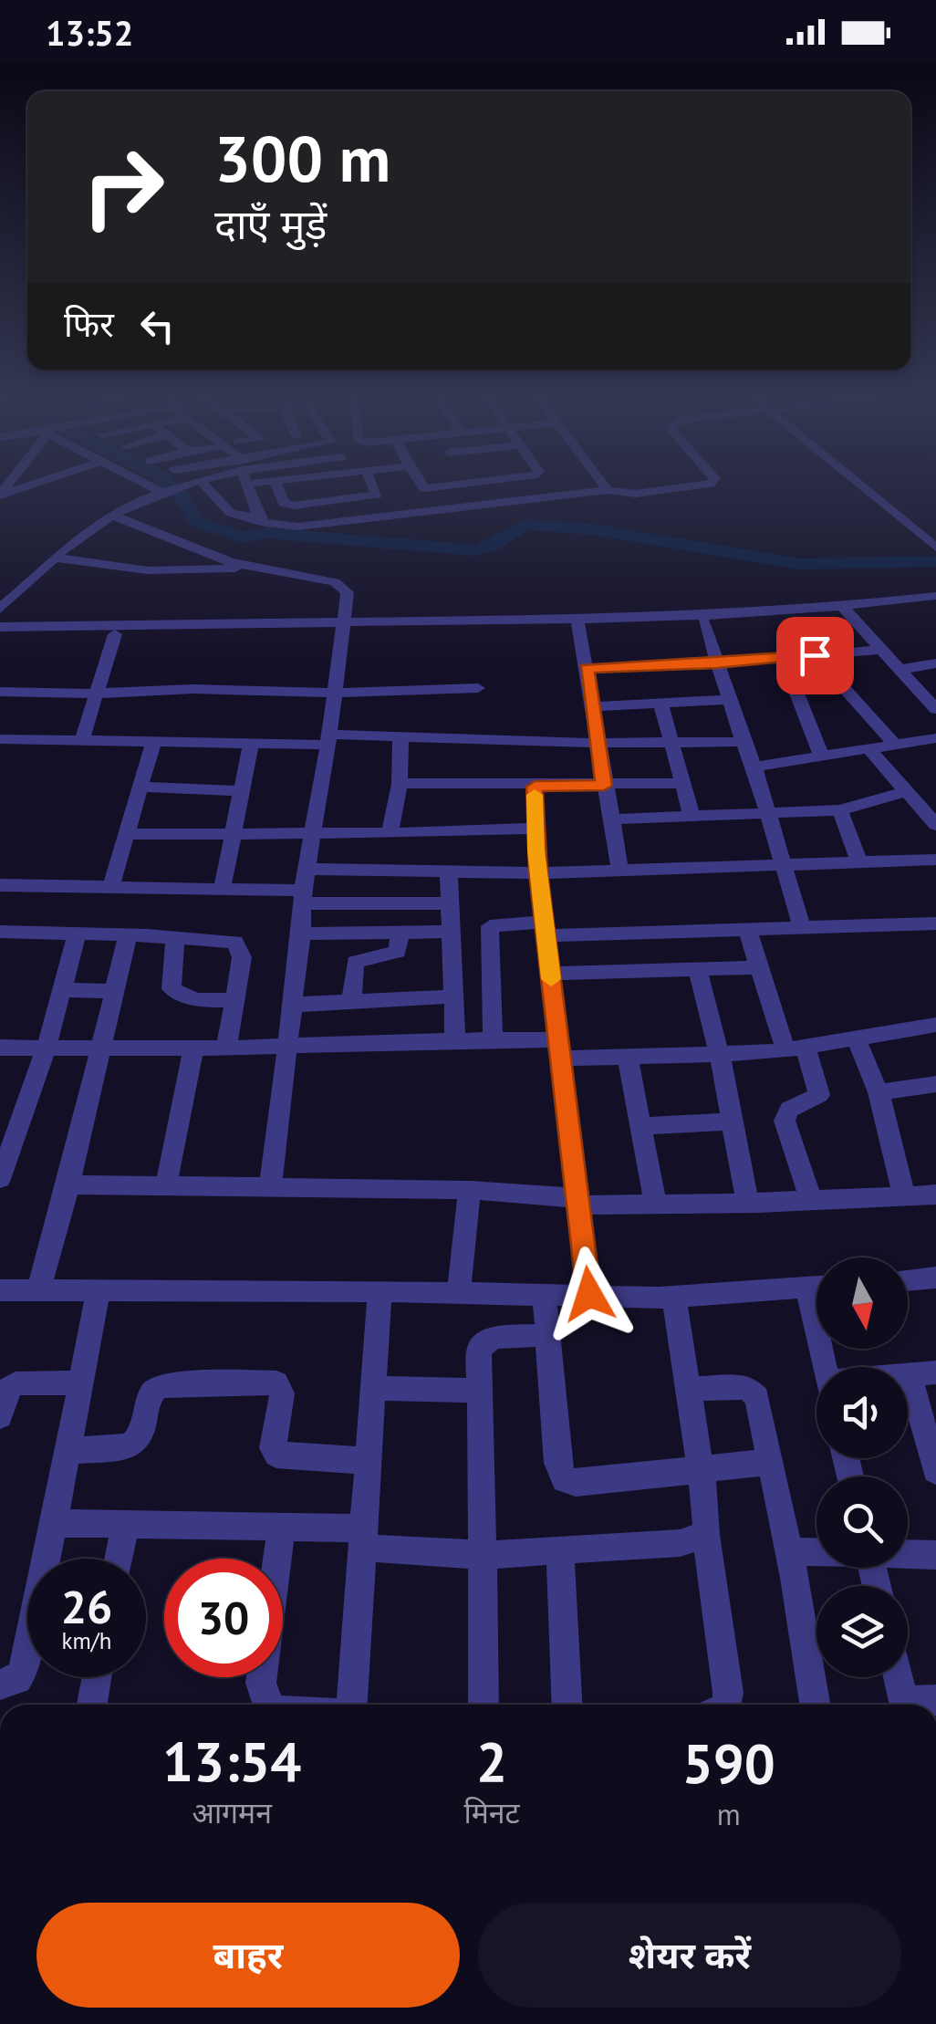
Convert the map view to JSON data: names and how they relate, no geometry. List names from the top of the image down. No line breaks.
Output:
{"north":"bottom","page":{"status":"13:52","turn":["300 m","दाएँ मुड़ें"],"then":"फिर","speed":"26 km/h","limit":"30","eta":["13:54","आगमन","2","मिनट","590","m"],"buttons":["बाहर","शेयर करें"]}}
